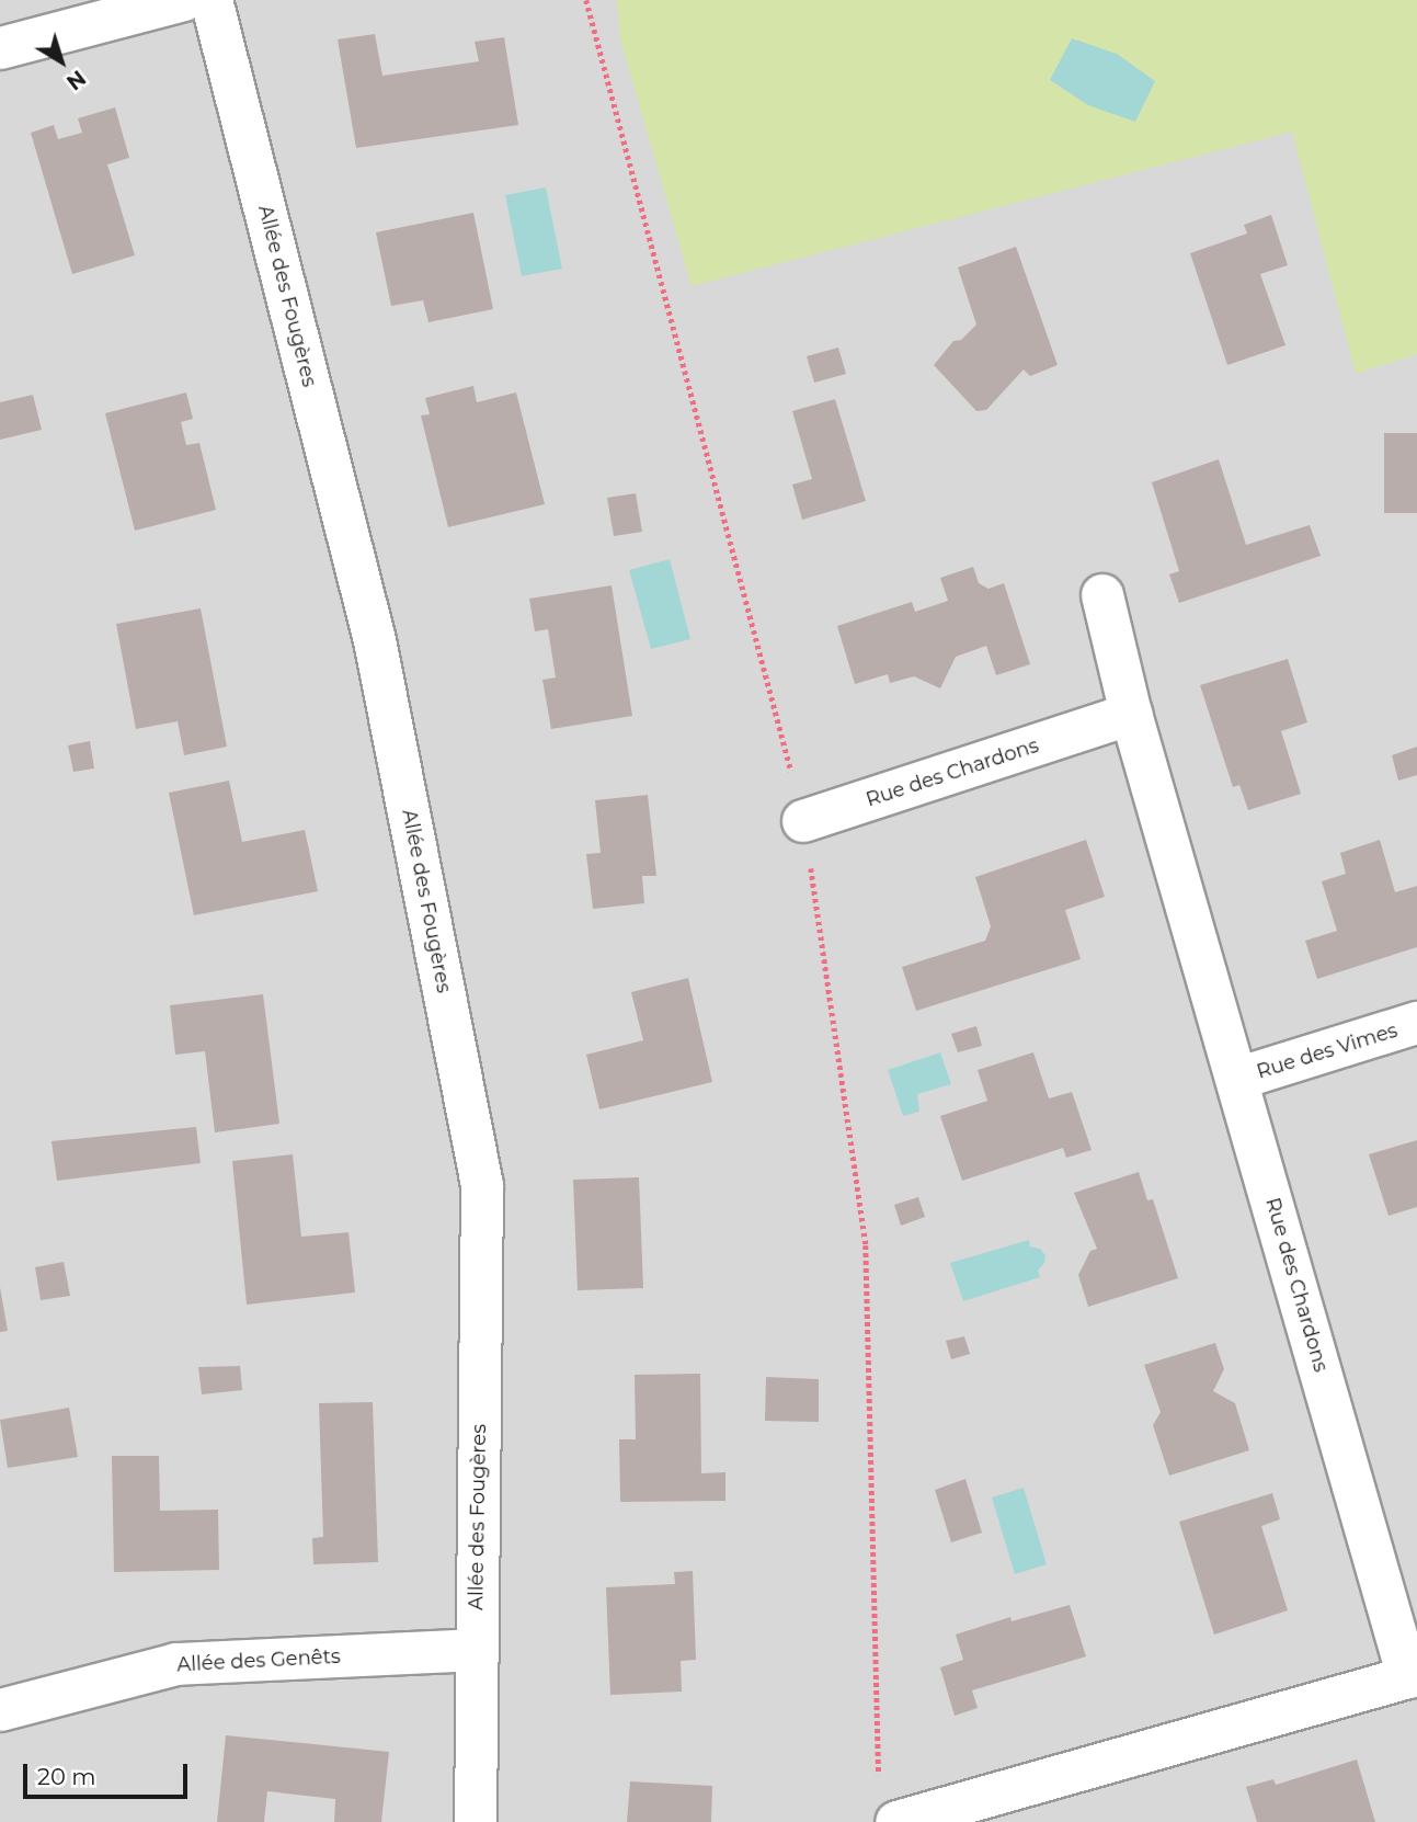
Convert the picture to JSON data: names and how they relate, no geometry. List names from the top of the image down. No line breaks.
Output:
{"streets":{"street":["Allée des Fougères","Rue des Chardons","Rue des Vimes","Allée des Genêts"]},"crossings":[["Allée des Fougères","Allée des Genêts"],["Rue des Chardons","Rue des Vimes"]],"scale_bar":"20 m","north":"bottom right"}
